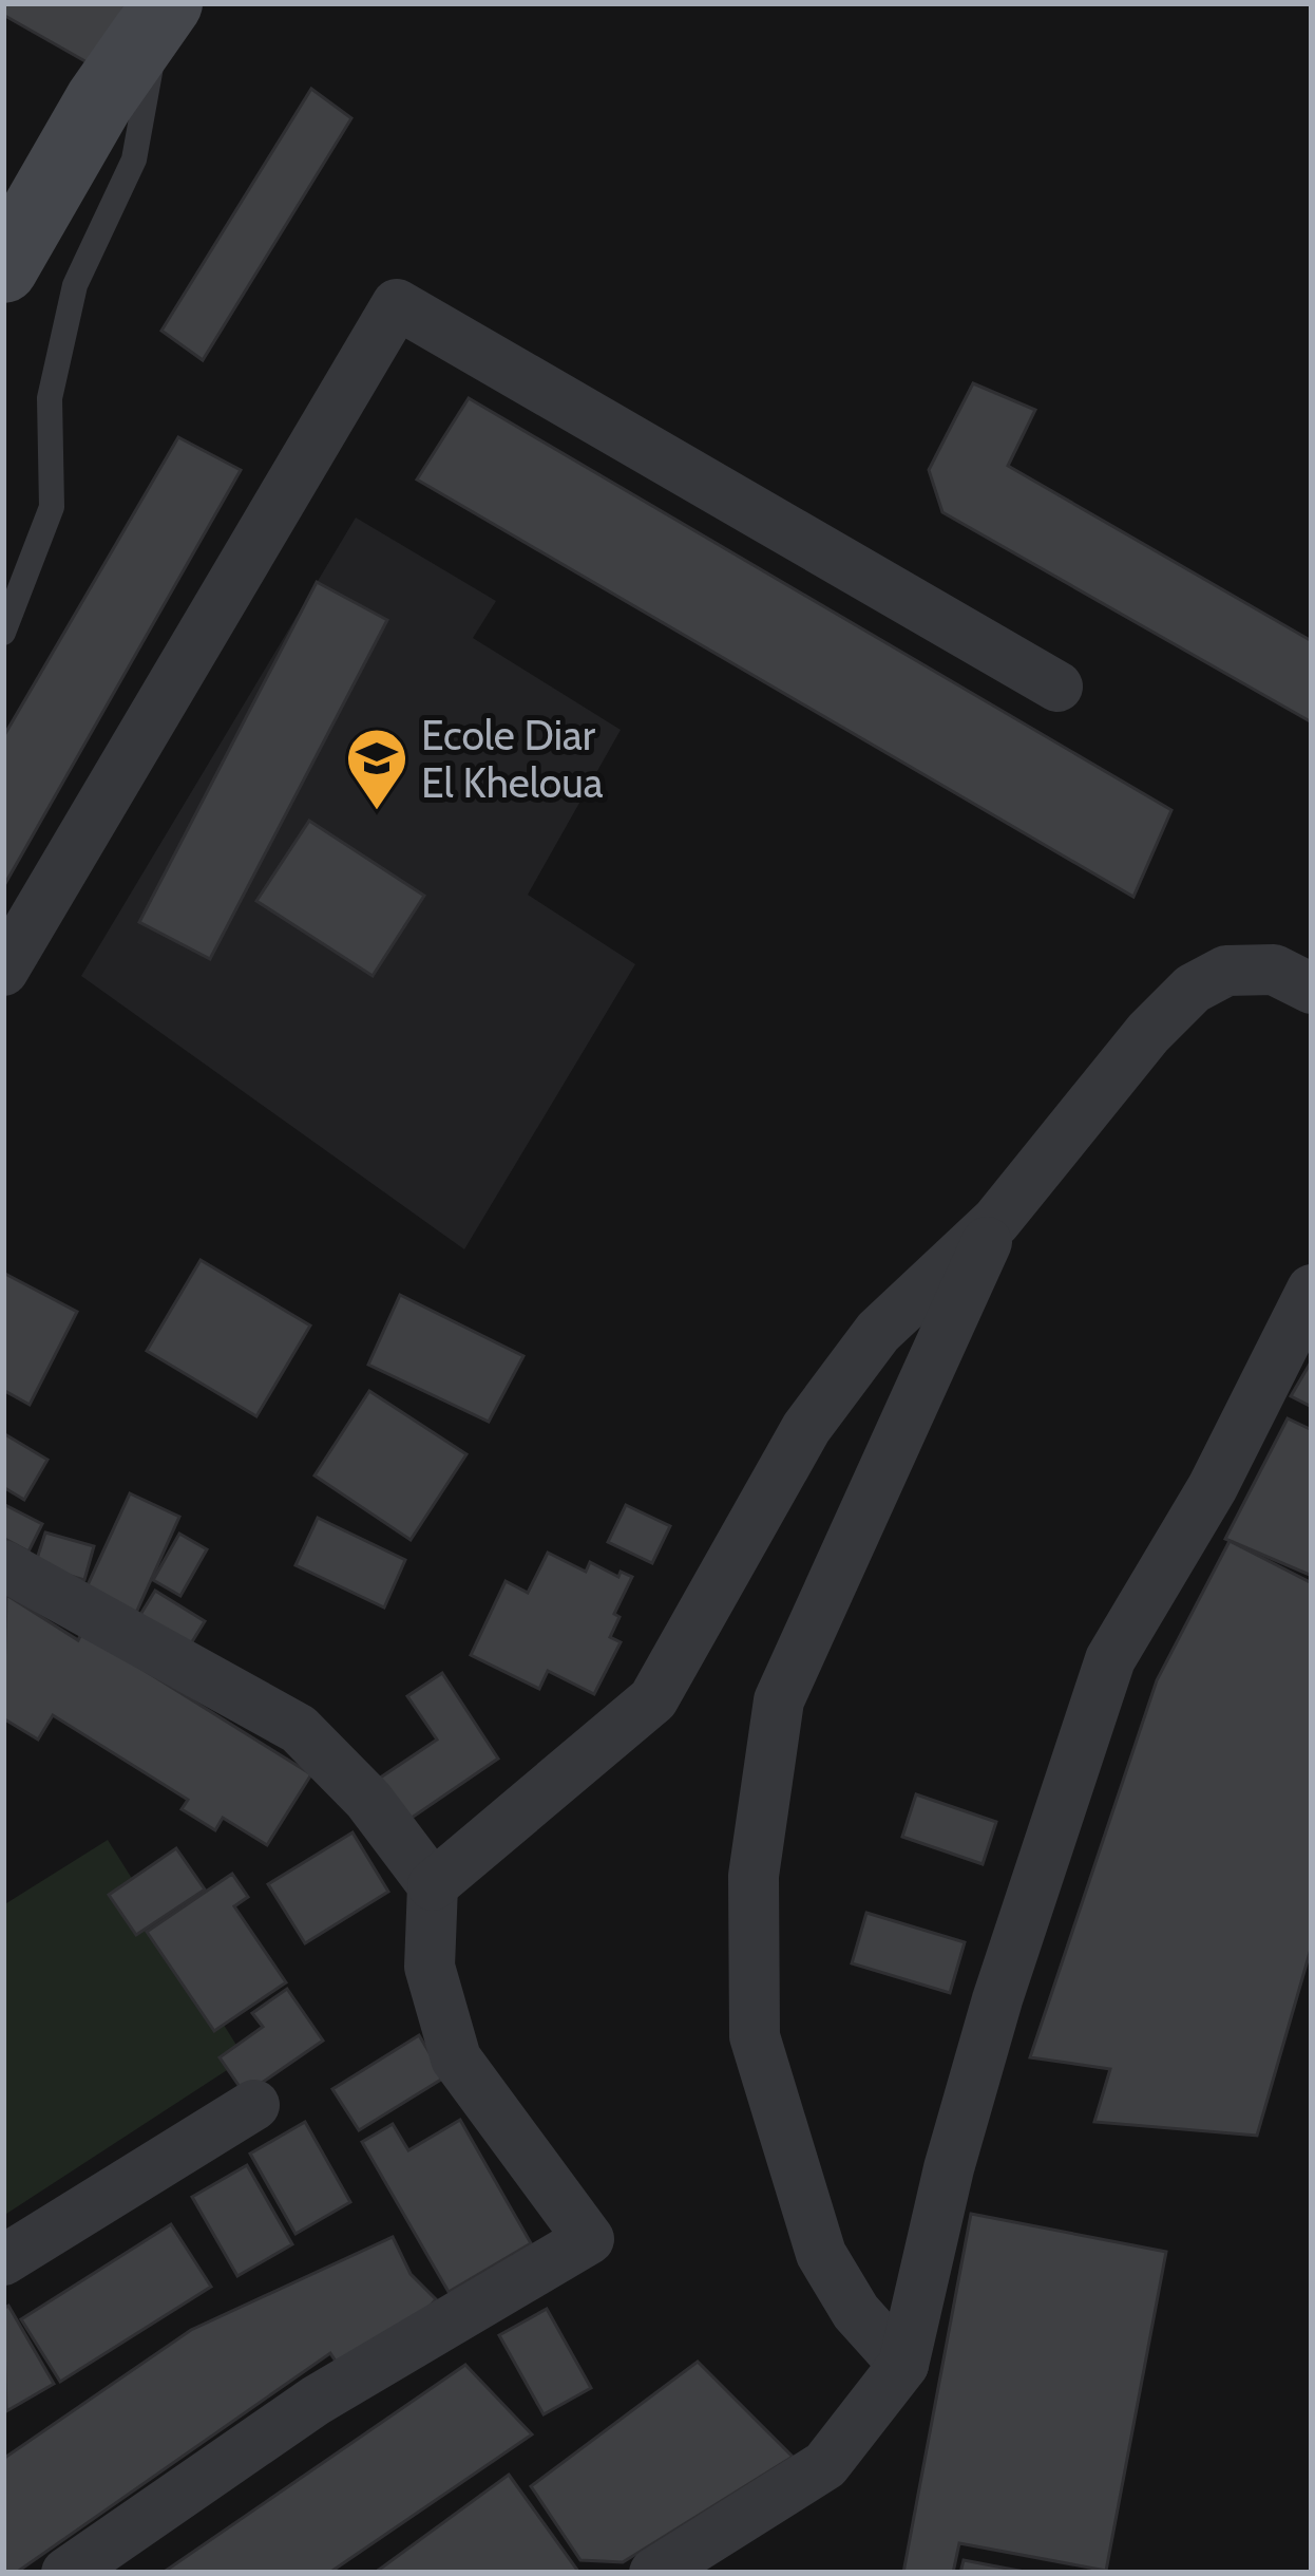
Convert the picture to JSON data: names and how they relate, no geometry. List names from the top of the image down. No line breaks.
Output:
{"places":{"school or university":["Ecole Diar El Kheloua"]}}
